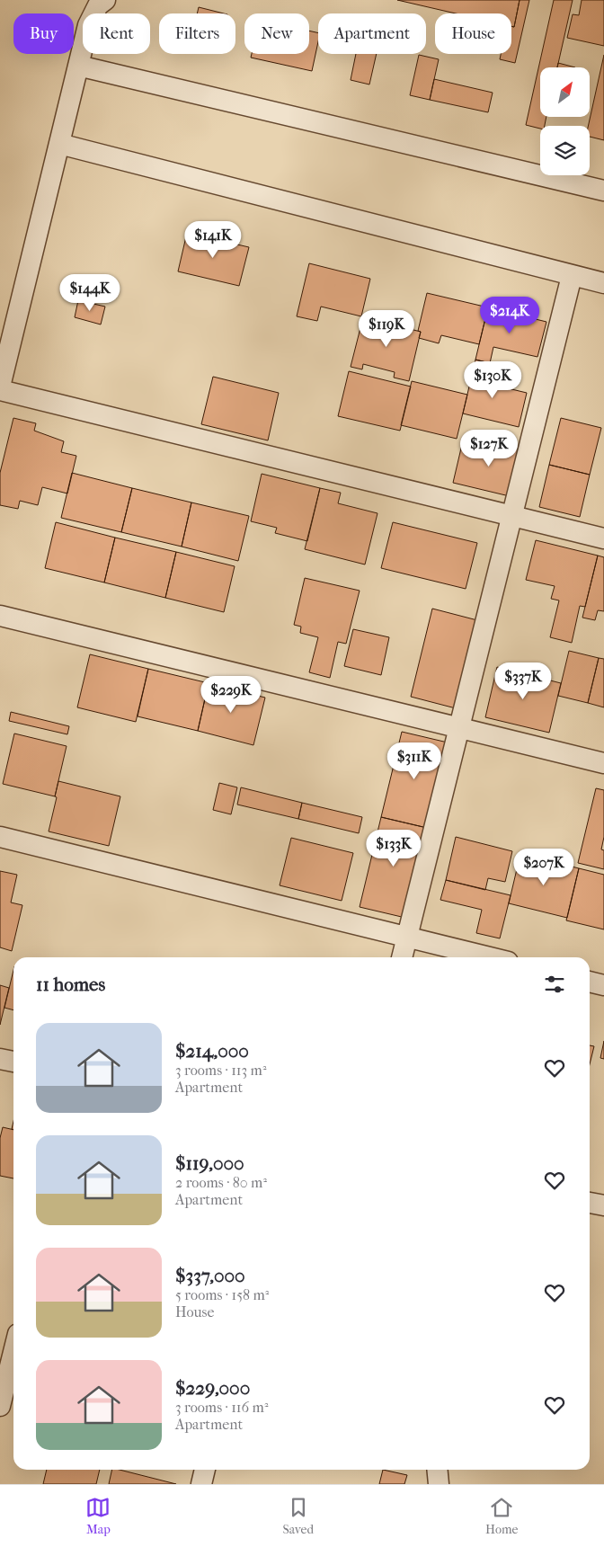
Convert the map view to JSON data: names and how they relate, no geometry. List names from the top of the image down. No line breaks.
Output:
{"north":"top right","page":{"chip":["Buy","Rent","Filters","New","Apartment","House"],"price":["$141K","$144K","$214K","$119K","$130K","$127K","$337K","$229K","$311K","$133K","$207K"],"heading":"11 homes","list":[{"name":"$214,000","note":"3 rooms · 113 m² · Apartment"},{"name":"$119,000","note":"2 rooms · 80 m² · Apartment"},{"name":"$337,000","note":"5 rooms · 158 m² · House"},{"name":"$229,000","note":"3 rooms · 116 m² · Apartment"}],"tabs":["Map","Saved","Home"]}}
